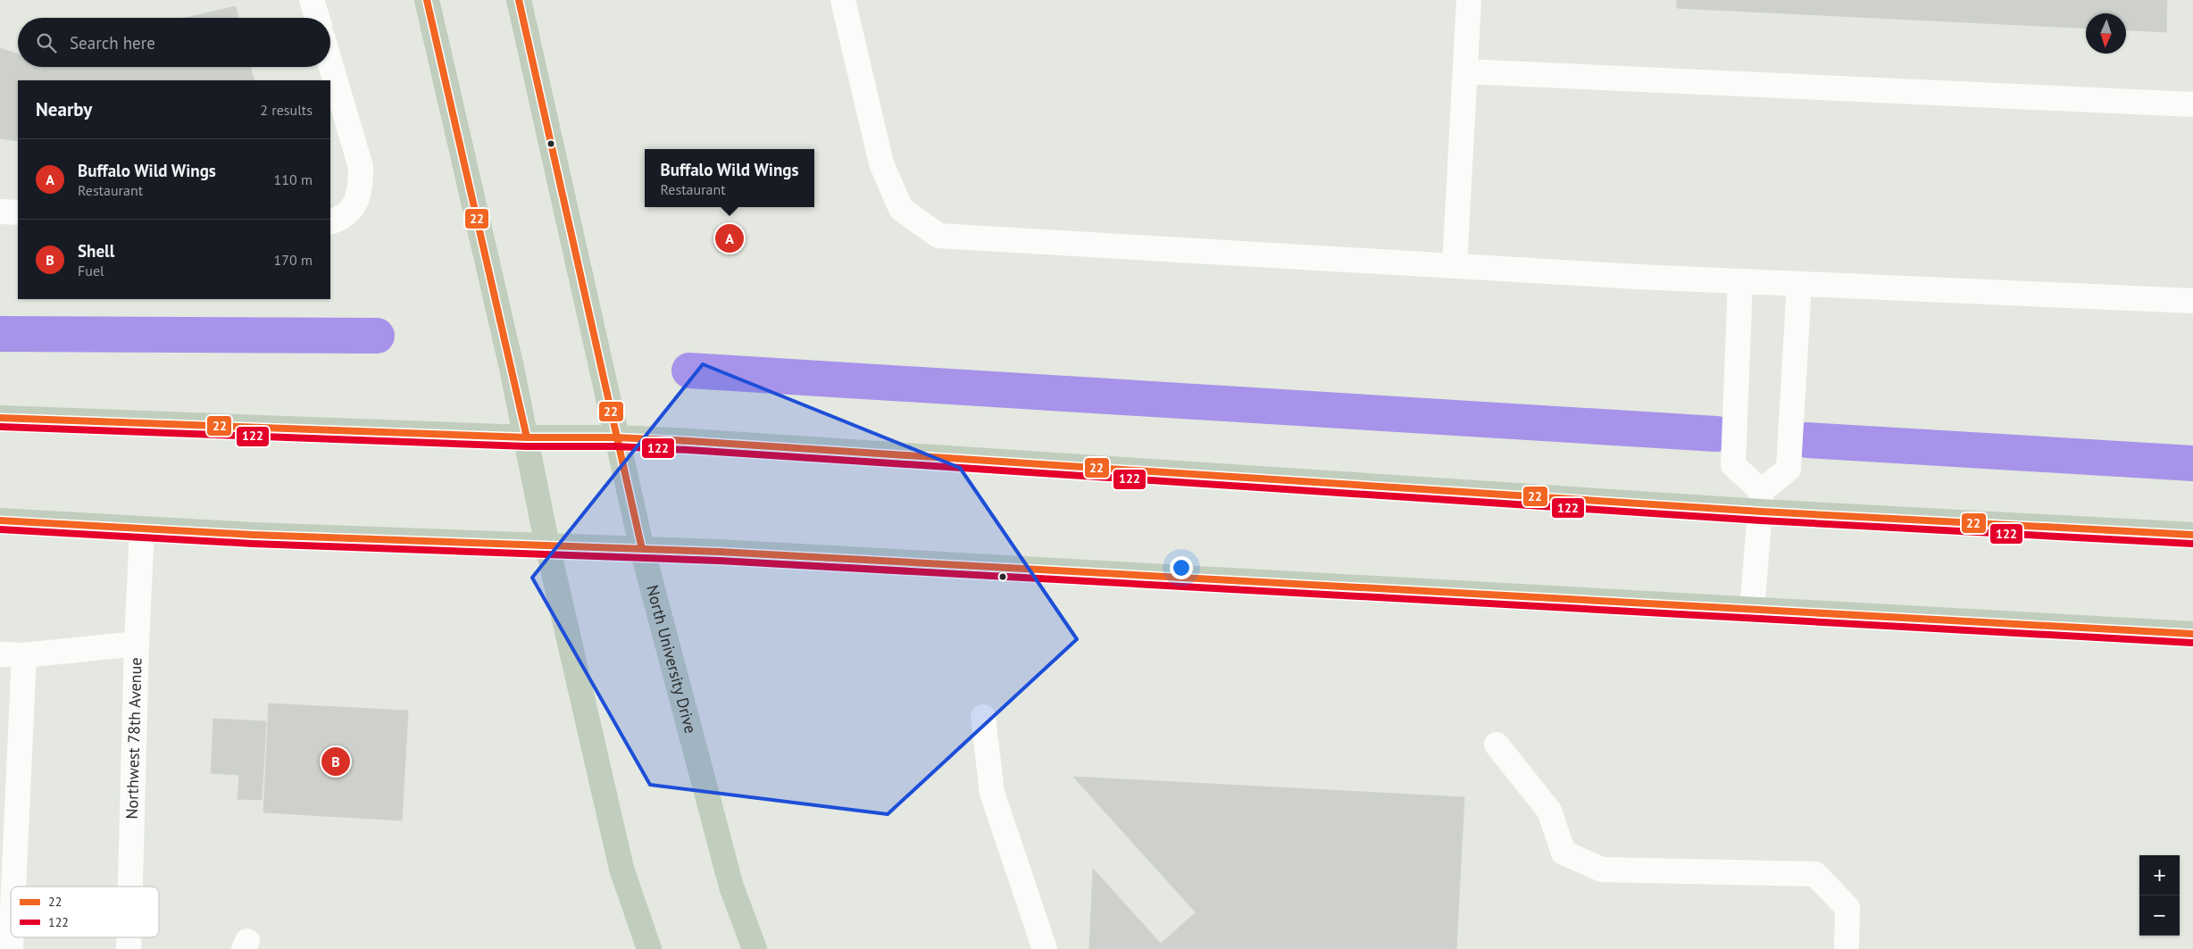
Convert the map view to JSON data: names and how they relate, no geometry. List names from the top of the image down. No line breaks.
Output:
{"streets":{"main road":["North University Drive"],"street":["Northwest 78th Avenue"]},"lines":["transit line 22","transit line 122"],"legend":["22","122"],"north":"bottom","page":{"search":"Search here","heading":["Nearby","2 results"],"list":[{"mark":"A","name":"Buffalo Wild Wings","note":"Restaurant","value":"110 m"},{"mark":"B","name":"Shell","note":"Fuel","value":"170 m"}],"popup":["Buffalo Wild Wings","Restaurant"],"pins":["A","B"],"map_buttons":["+","−"]}}
